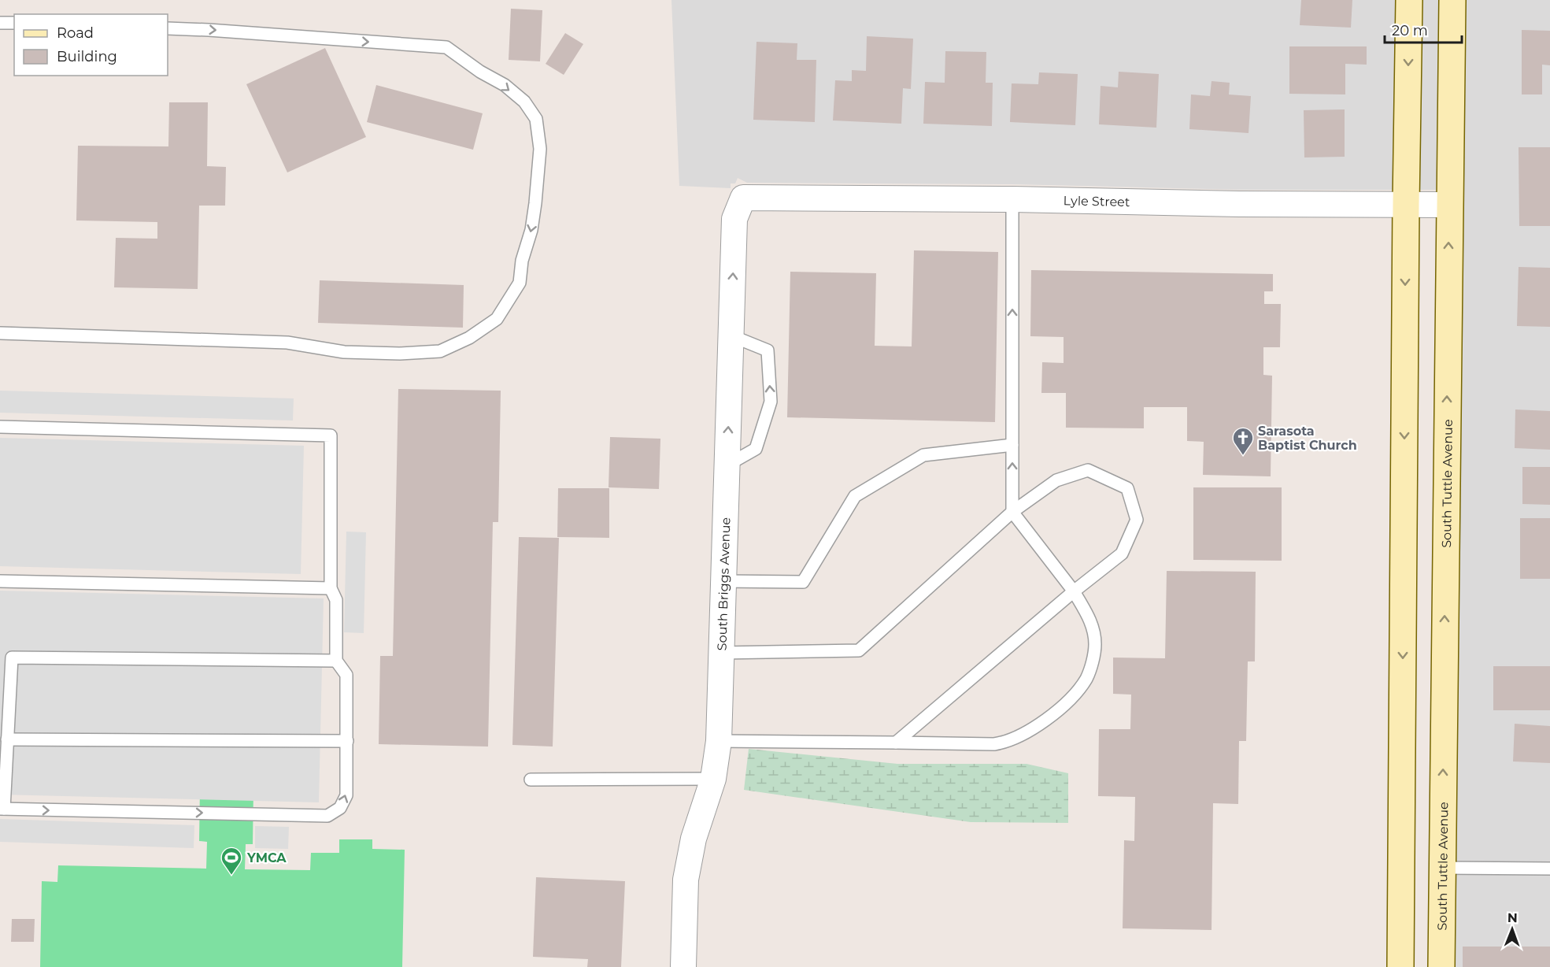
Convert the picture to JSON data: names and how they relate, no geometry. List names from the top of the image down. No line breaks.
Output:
{"streets":{"main road":["South Tuttle Avenue"],"street":["Lyle Street","South Briggs Avenue"]},"crossings":[["Lyle Street","South Tuttle Avenue"],["Lyle Street","South Briggs Avenue"]],"places":{"church":["Sarasota Baptist Church"],"sports":["YMCA"]},"legend":["Road","Building"],"scale_bar":"20 m","north":"top"}
